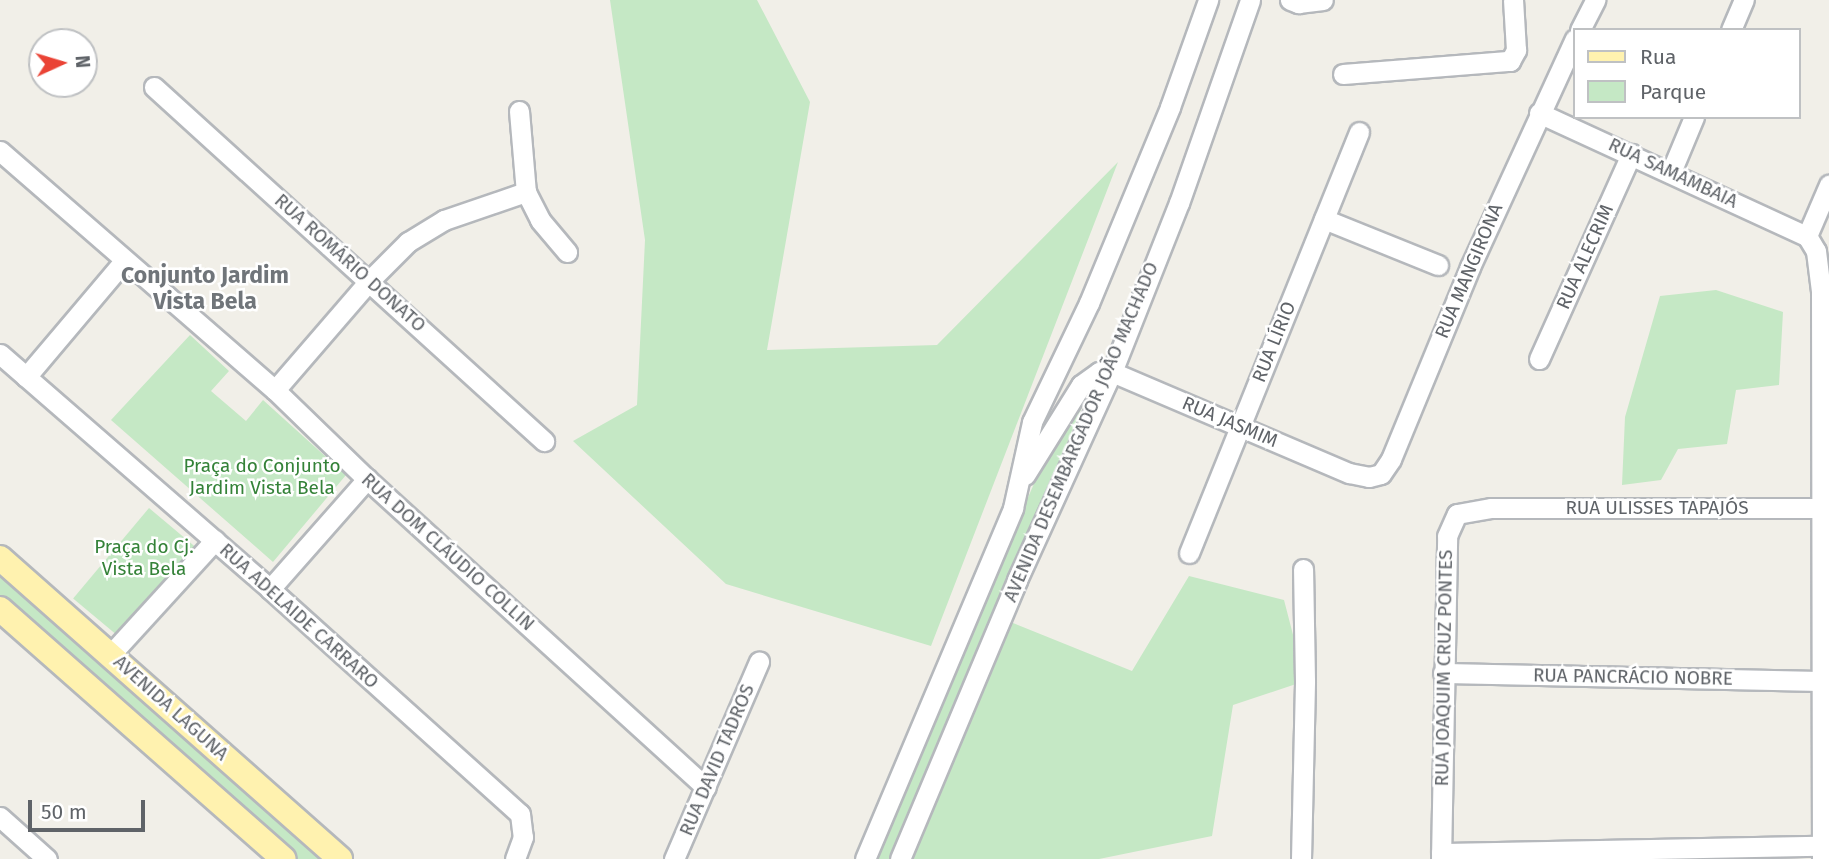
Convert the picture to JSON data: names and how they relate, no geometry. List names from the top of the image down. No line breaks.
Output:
{"streets":{"main road":["AVENIDA LAGUNA"],"street":["RUA SAMAMBAIA","RUA ALECRIM","RUA ROMÁRIO DONATO","RUA MANGIRONA","RUA LÍRIO","RUA JASMIM","AVENIDA DESEMBARGADOR JOÃO MACHADO","RUA ULISSES TAPAJÓS","RUA DOM CLÁUDIO COLLIN","RUA ADELAIDE CARRARO","RUA JOAQUIM CRUZ PONTES","RUA PANCRÁCIO NOBRE","RUA DAVID TADROS"]},"crossings":[["RUA SAMAMBAIA","RUA ALECRIM"],["RUA SAMAMBAIA","RUA MANGIRONA"],["RUA MANGIRONA","RUA JASMIM"],["RUA LÍRIO","RUA JASMIM"],["RUA JASMIM","AVENIDA DESEMBARGADOR JOÃO MACHADO"],["RUA ULISSES TAPAJÓS","RUA JOAQUIM CRUZ PONTES"],["RUA DOM CLÁUDIO COLLIN","RUA DAVID TADROS"],["RUA JOAQUIM CRUZ PONTES","RUA PANCRÁCIO NOBRE"]],"districts":["Conjunto Jardim Vista Bela"],"parks":["Praça do Conjunto Jardim Vista Bela","Praça do Cj. Vista Bela"],"legend":["Rua","Parque"],"scale_bar":"50 m","north":"right"}
